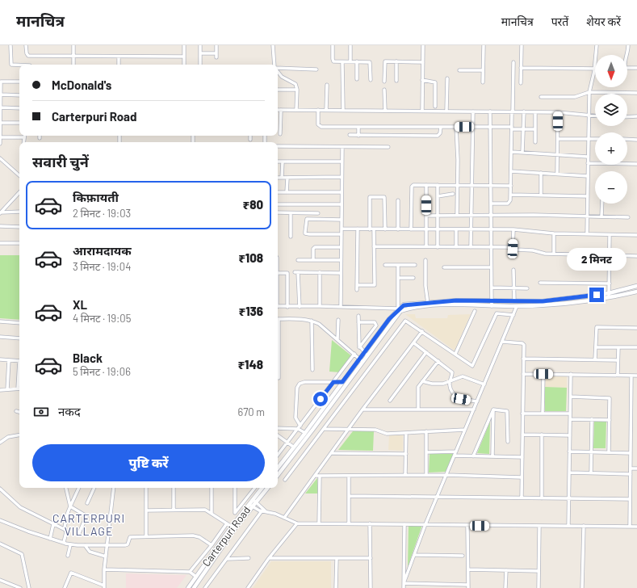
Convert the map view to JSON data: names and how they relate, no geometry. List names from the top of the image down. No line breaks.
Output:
{"streets":{"main road":["Carterpuri Road"]},"districts":["CARTERPURI VILLAGE"],"north":"bottom","page":{"header":"मानचित्र","nav":["मानचित्र","परतें","शेयर करें"],"map_buttons":["+","−"],"banner":["McDonald's","Carterpuri Road"],"heading":"सवारी चुनें","list":[{"name":"किफ़ायती","note":"2 मिनट · 19:03","value":"₹80"},{"name":"आरामदायक","note":"3 मिनट · 19:04","value":"₹108"},{"name":"XL","note":"4 मिनट · 19:05","value":"₹136"},{"name":"Black","note":"5 मिनट · 19:06","value":"₹148"}],"bubble":"2 मिनट","pay":["नकद","670 m"],"buttons":"पुष्टि करें"}}
